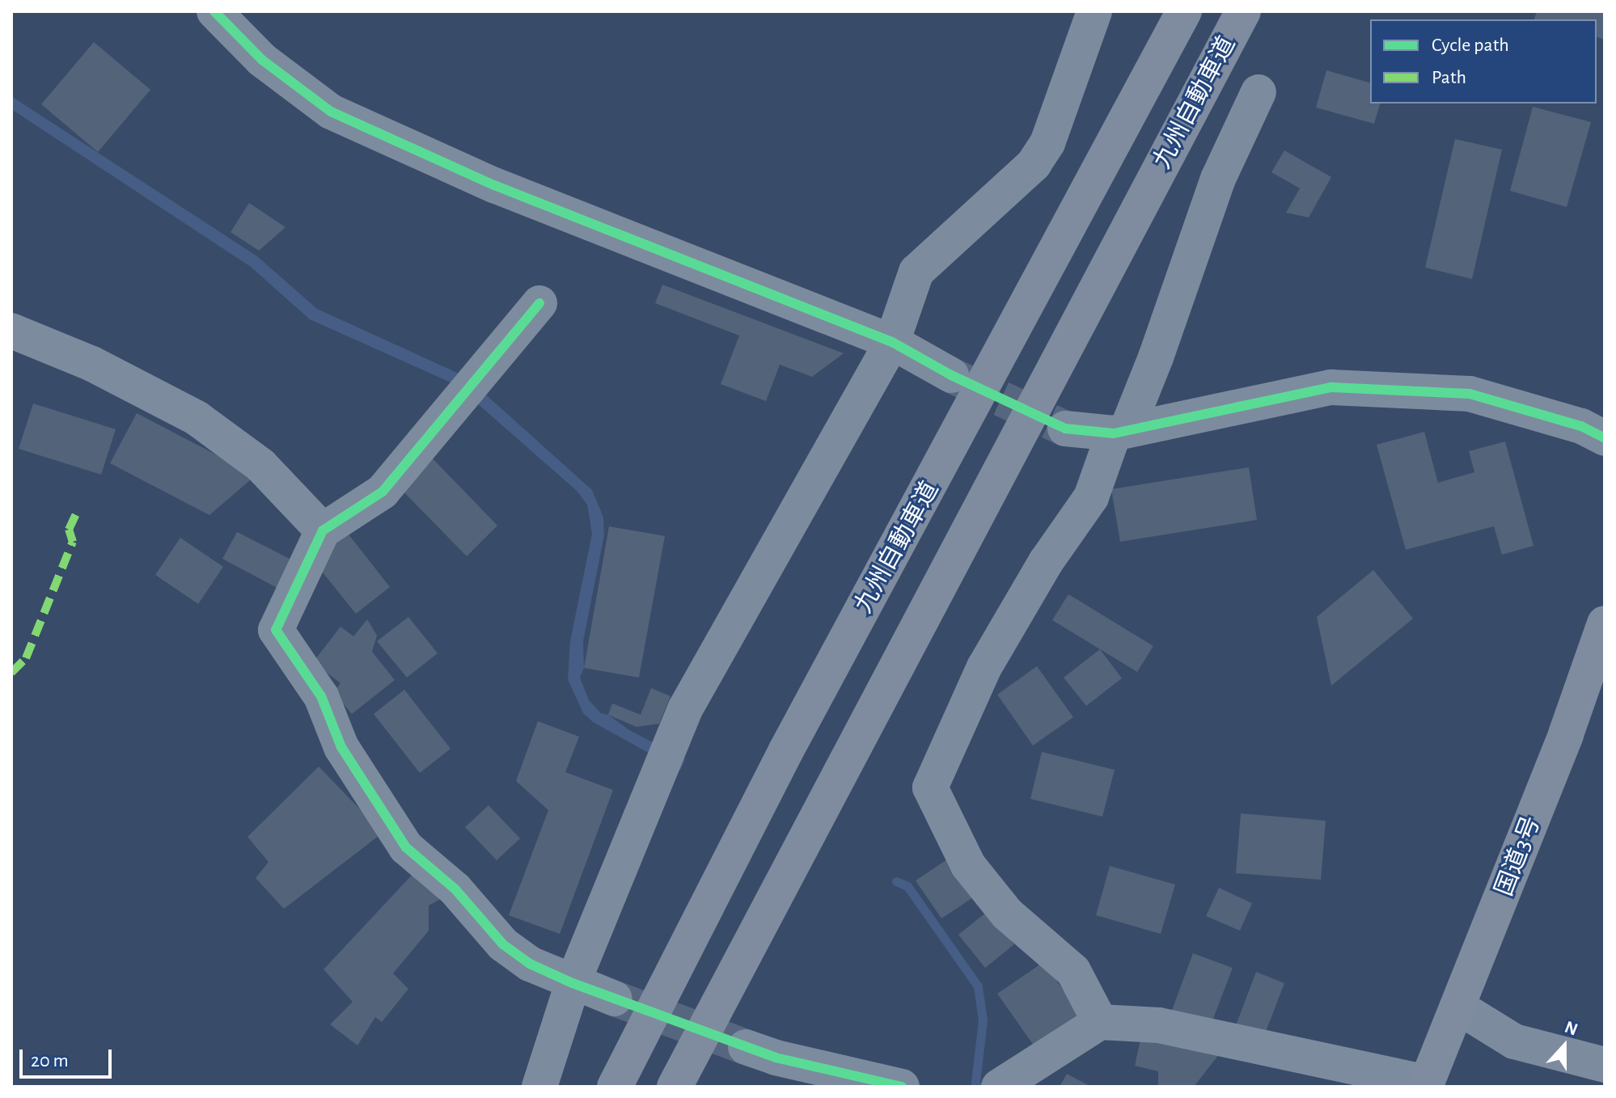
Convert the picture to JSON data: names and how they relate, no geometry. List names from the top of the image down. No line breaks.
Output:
{"streets":{"highway":["九州自動車道","国道3号"]},"legend":["Cycle path","Path"],"scale_bar":"20 m","north":"top"}
